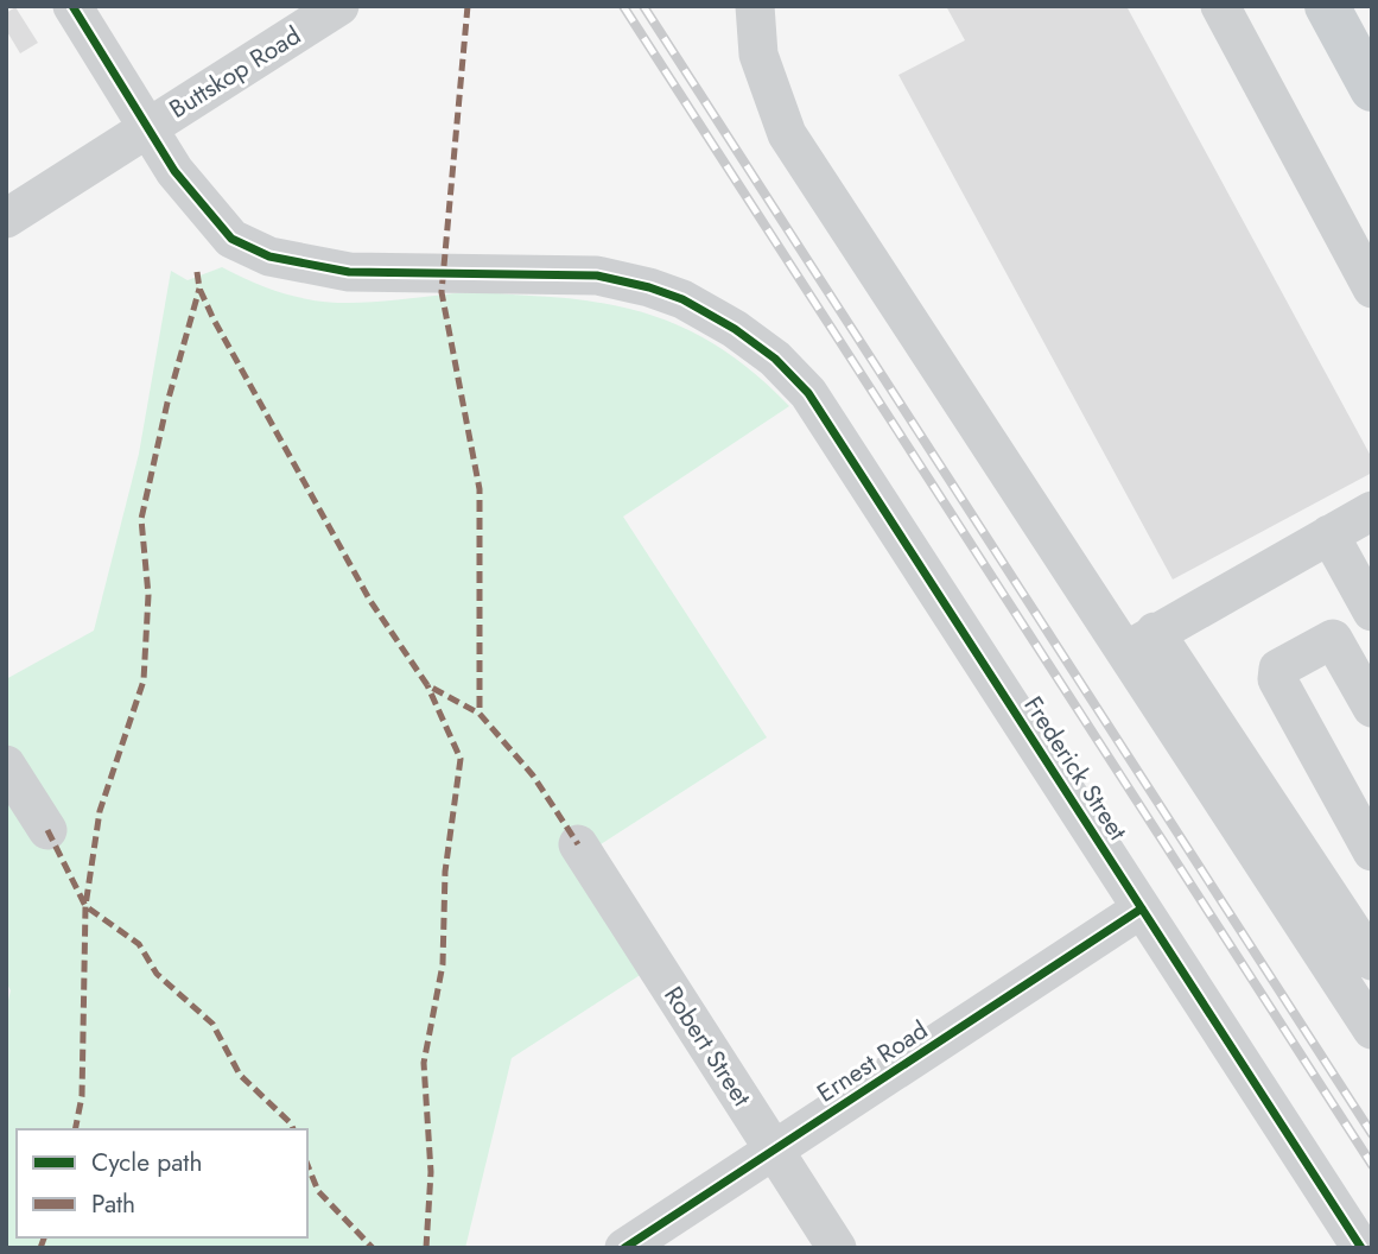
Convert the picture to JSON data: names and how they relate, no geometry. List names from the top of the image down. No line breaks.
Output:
{"streets":{"street":["Buttskop Road","Frederick Street","Robert Street","Ernest Road"]},"crossings":[["Buttskop Road","Frederick Street"],["Frederick Street","Ernest Road"],["Robert Street","Ernest Road"]],"legend":["Cycle path","Path"]}
